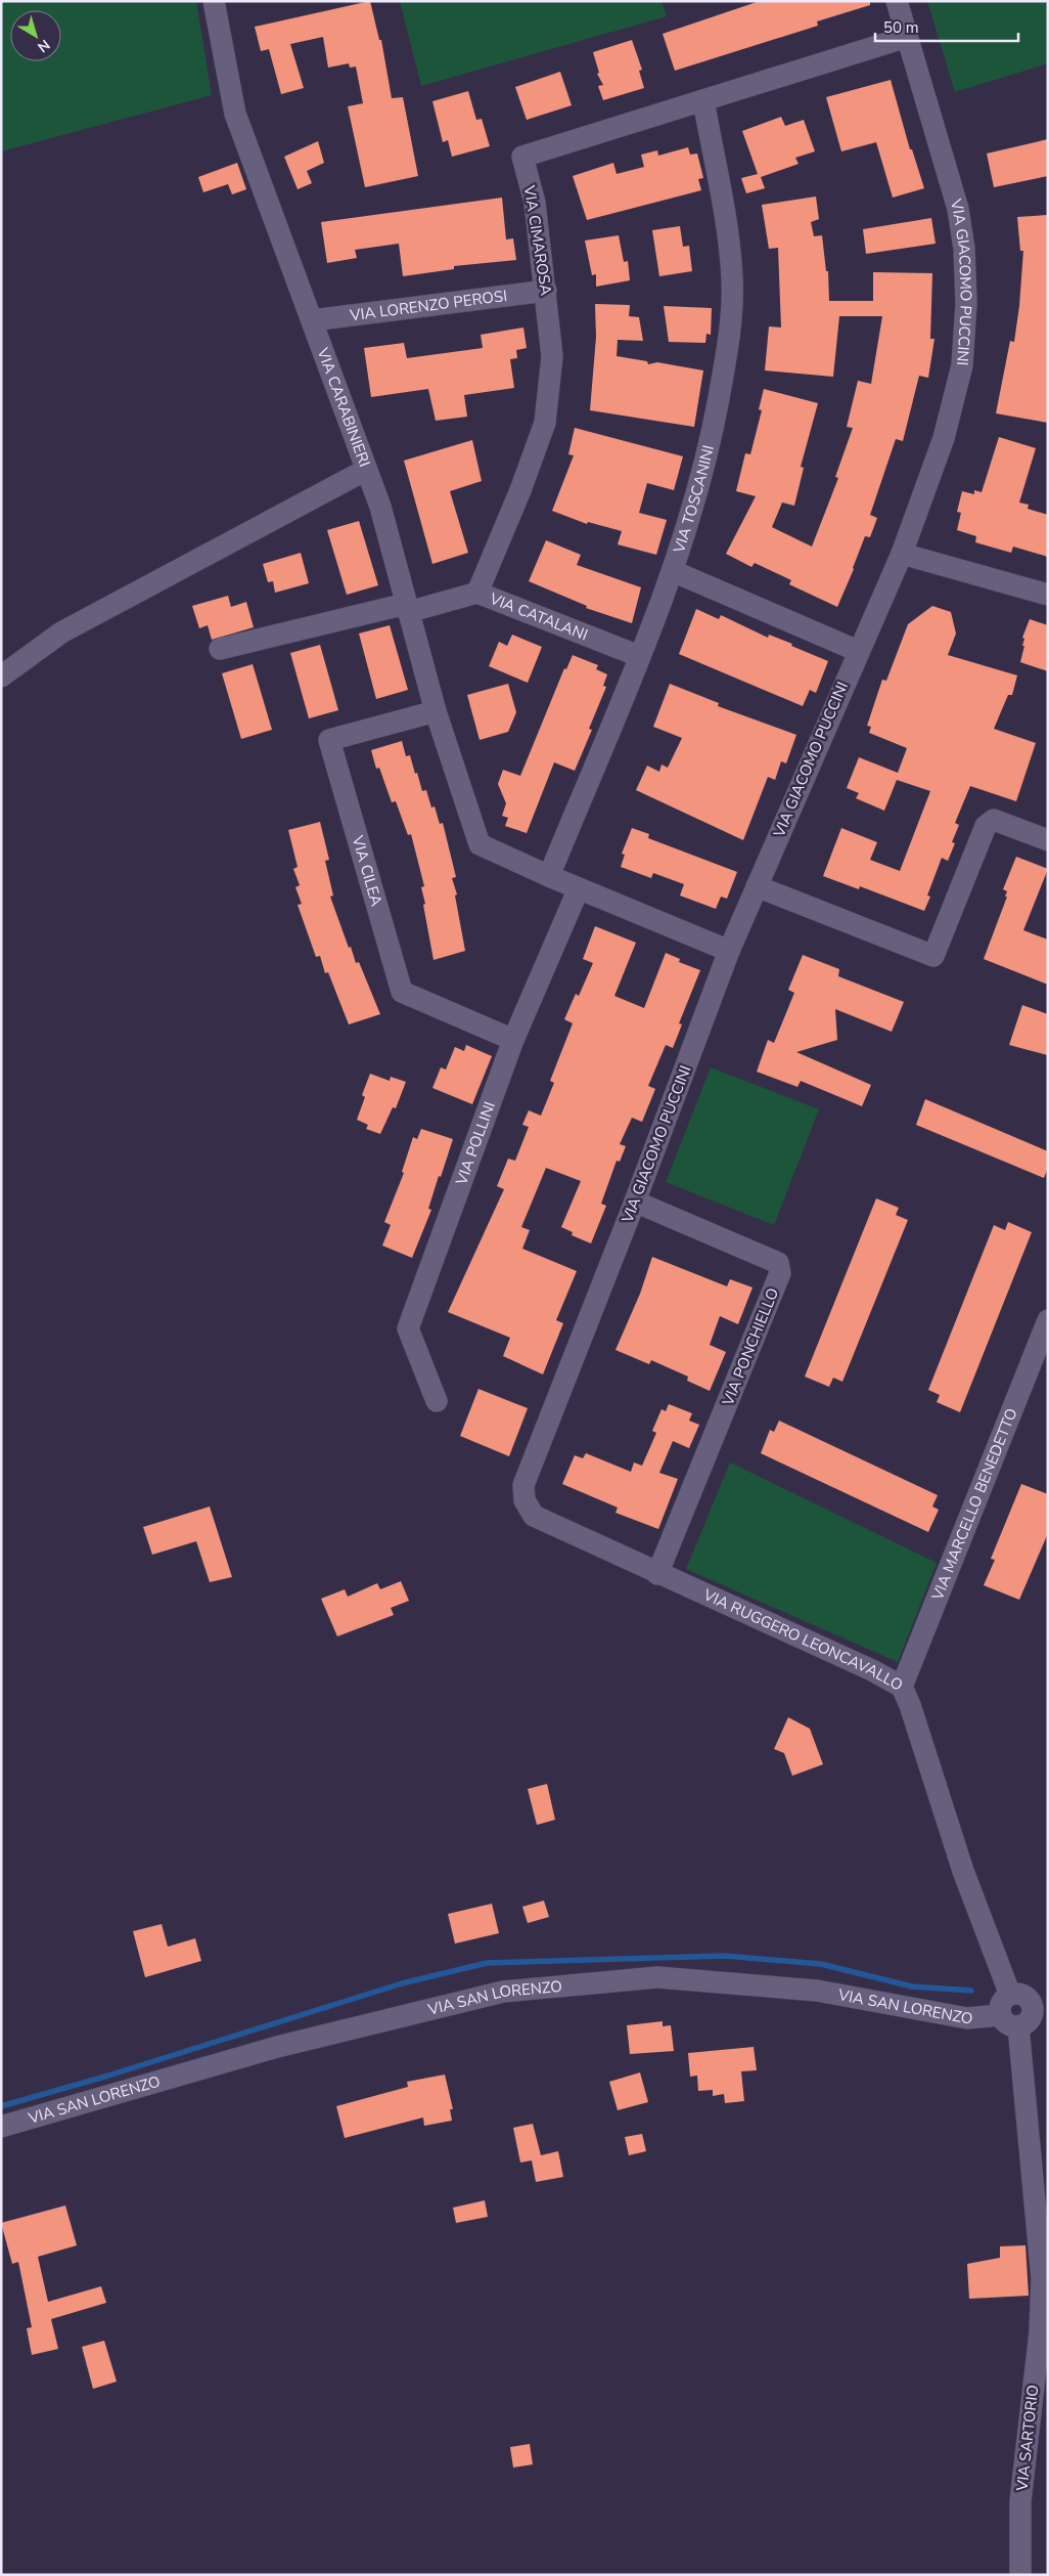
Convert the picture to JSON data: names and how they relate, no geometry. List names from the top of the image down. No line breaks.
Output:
{"streets":{"street":["VIA CIMAROSA","VIA GIACOMO PUCCINI","VIA LORENZO PEROSI","VIA CARABINIERI","VIA TOSCANINI","VIA CATALANI","VIA CILEA","VIA POLLINI","VIA PONCHIELLO","VIA MARCELLO BENEDETTO","VIA RUGGERO LEONCAVALLO","VIA SAN LORENZO","VIA SARTORIO"]},"crossings":[["VIA CIMAROSA","VIA GIACOMO PUCCINI"],["VIA CIMAROSA","VIA LORENZO PEROSI"],["VIA CIMAROSA","VIA TOSCANINI"],["VIA CIMAROSA","VIA CATALANI"],["VIA GIACOMO PUCCINI","VIA PONCHIELLO"],["VIA GIACOMO PUCCINI","VIA RUGGERO LEONCAVALLO"],["VIA LORENZO PEROSI","VIA CARABINIERI"],["VIA TOSCANINI","VIA CATALANI"],["VIA CILEA","VIA POLLINI"],["VIA PONCHIELLO","VIA RUGGERO LEONCAVALLO"],["VIA MARCELLO BENEDETTO","VIA RUGGERO LEONCAVALLO"],["VIA RUGGERO LEONCAVALLO","VIA SAN LORENZO"],["VIA RUGGERO LEONCAVALLO","VIA SARTORIO"],["VIA SAN LORENZO","VIA SARTORIO"]],"scale_bar":"50 m","north":"bottom right"}
